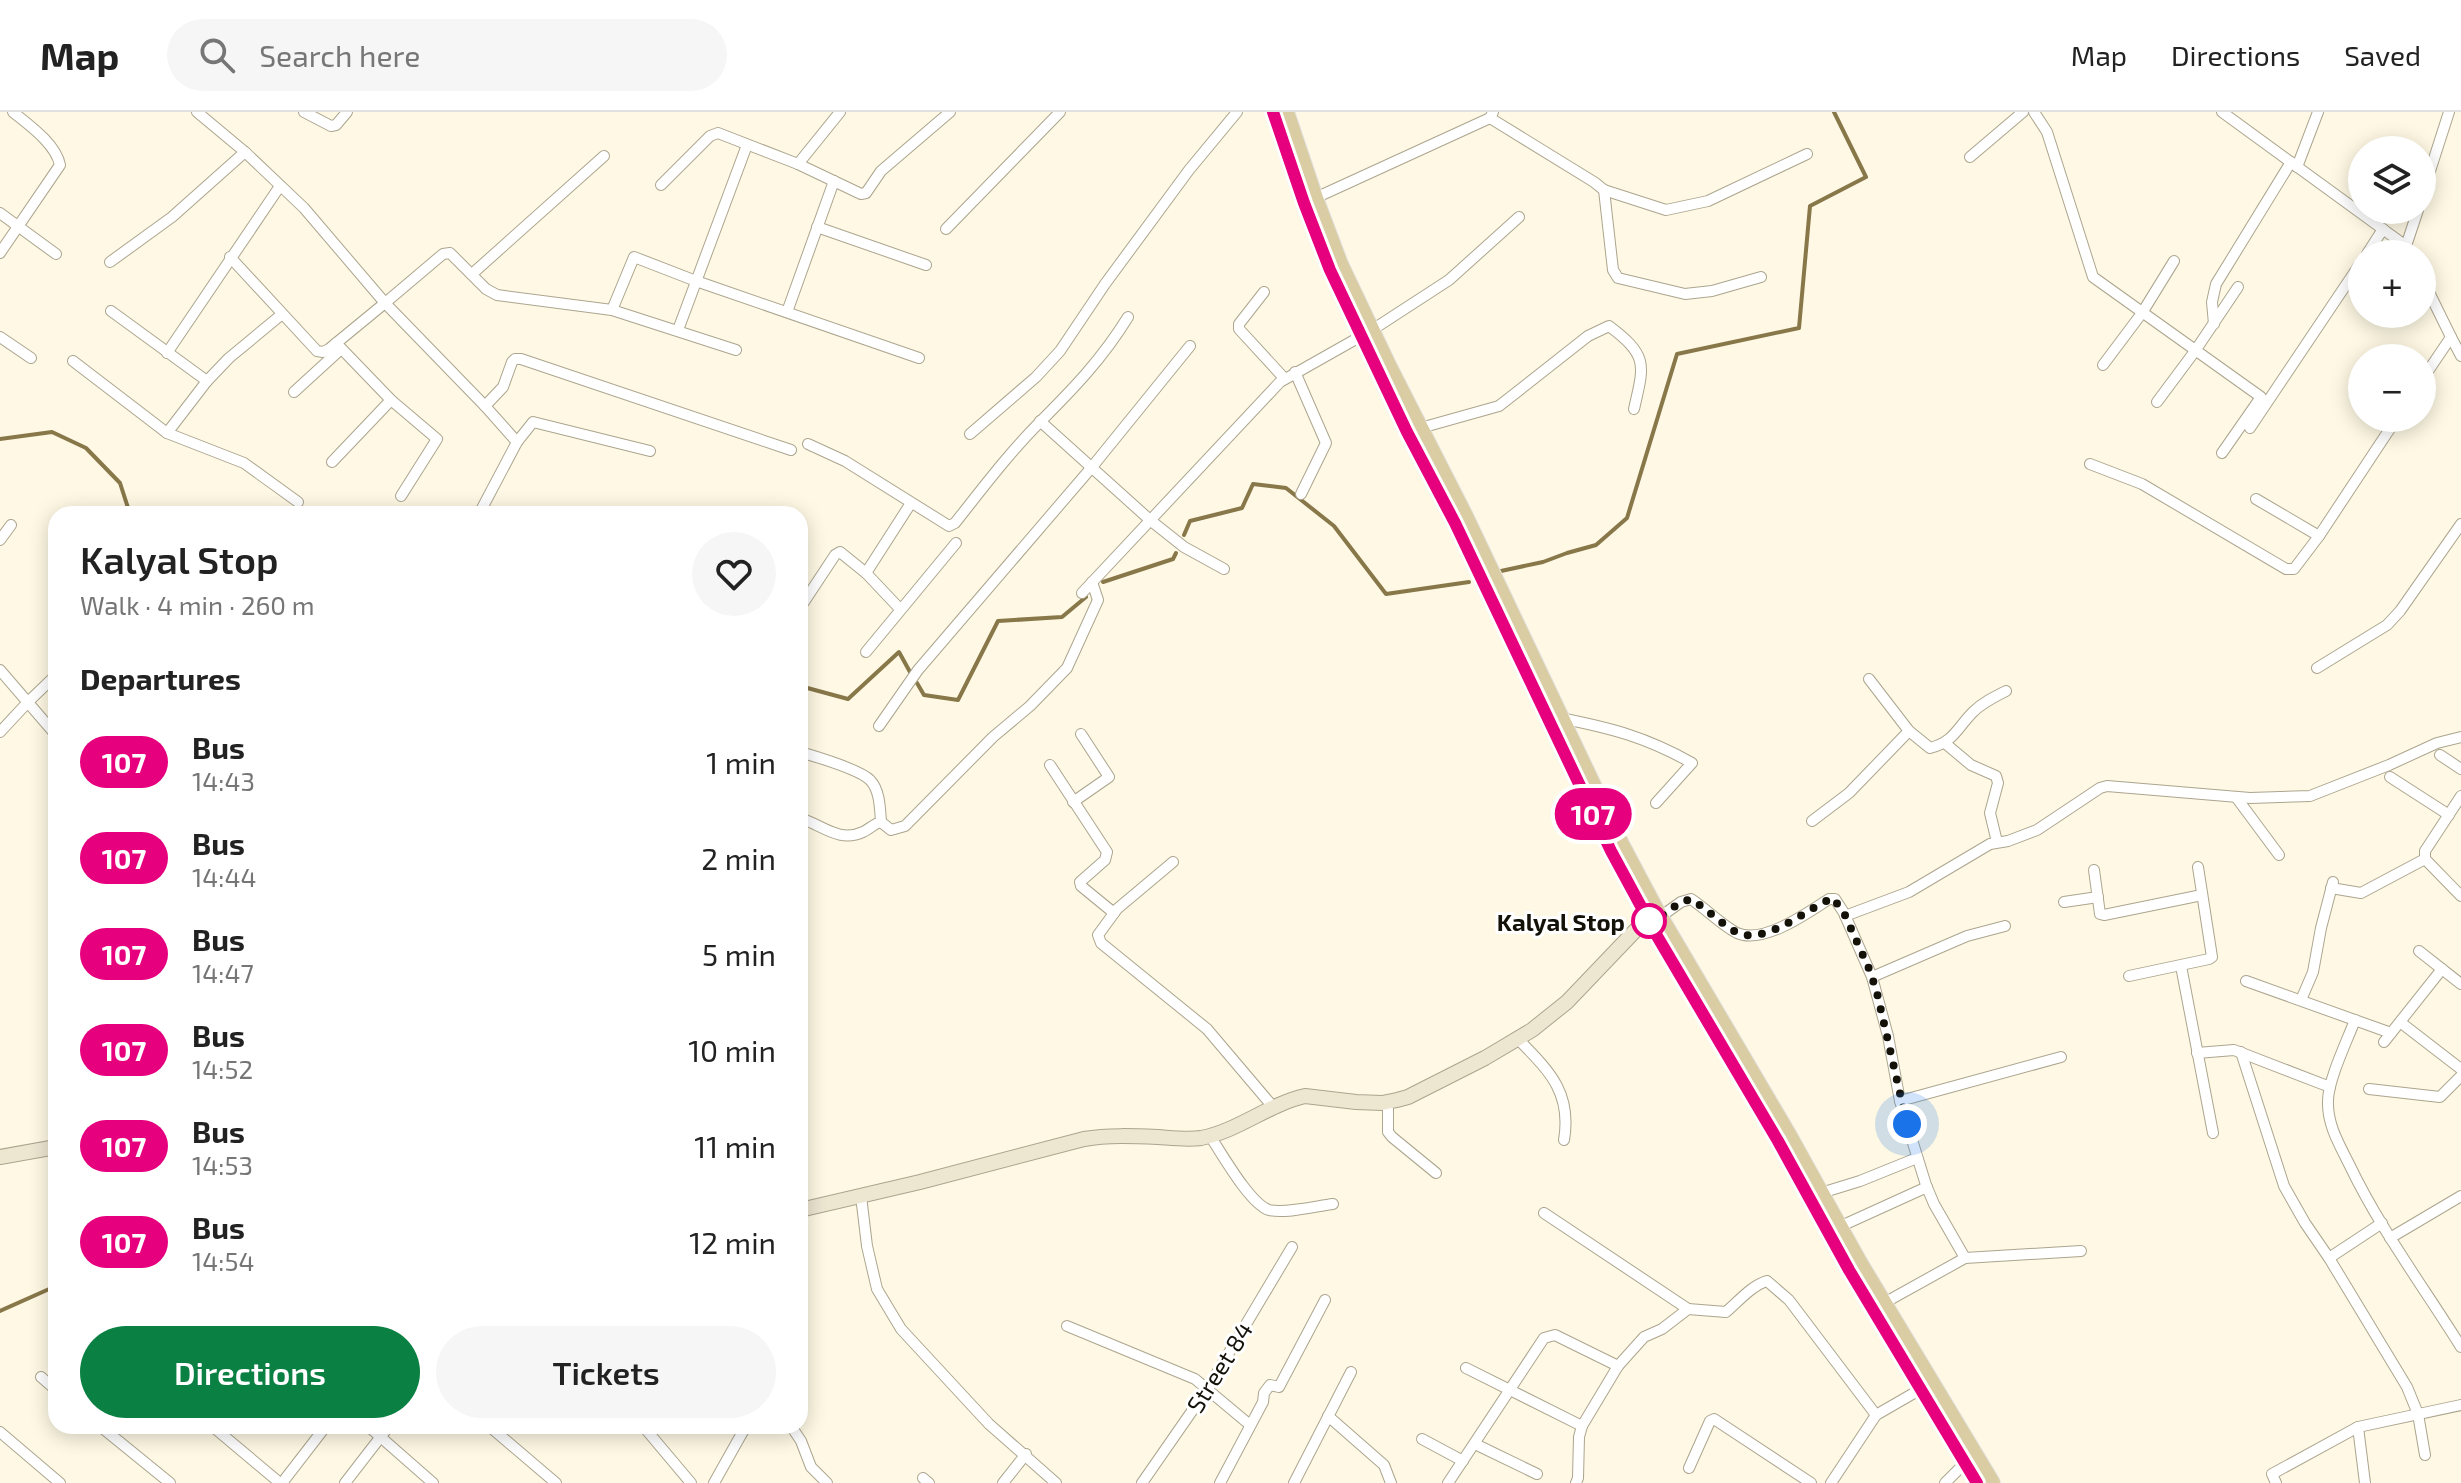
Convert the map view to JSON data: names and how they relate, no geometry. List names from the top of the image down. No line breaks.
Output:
{"streets":{"street":["Street 84"]},"places":["Kalyal Stop"],"lines":["bus line 107"],"page":{"header":"Map","search":"Search here","nav":["Map","Directions","Saved"],"on_map":"107","map_buttons":["+","−"],"heading":[["Kalyal Stop","Walk · 4 min · 260 m"],"Departures"],"list":[{"mark":"107","name":"Bus","note":"14:43","value":"1 min"},{"mark":"107","name":"Bus","note":"14:44","value":"2 min"},{"mark":"107","name":"Bus","note":"14:47","value":"5 min"},{"mark":"107","name":"Bus","note":"14:52","value":"10 min"},{"mark":"107","name":"Bus","note":"14:53","value":"11 min"},{"mark":"107","name":"Bus","note":"14:54","value":"12 min"}],"buttons":["Directions","Tickets"]}}
